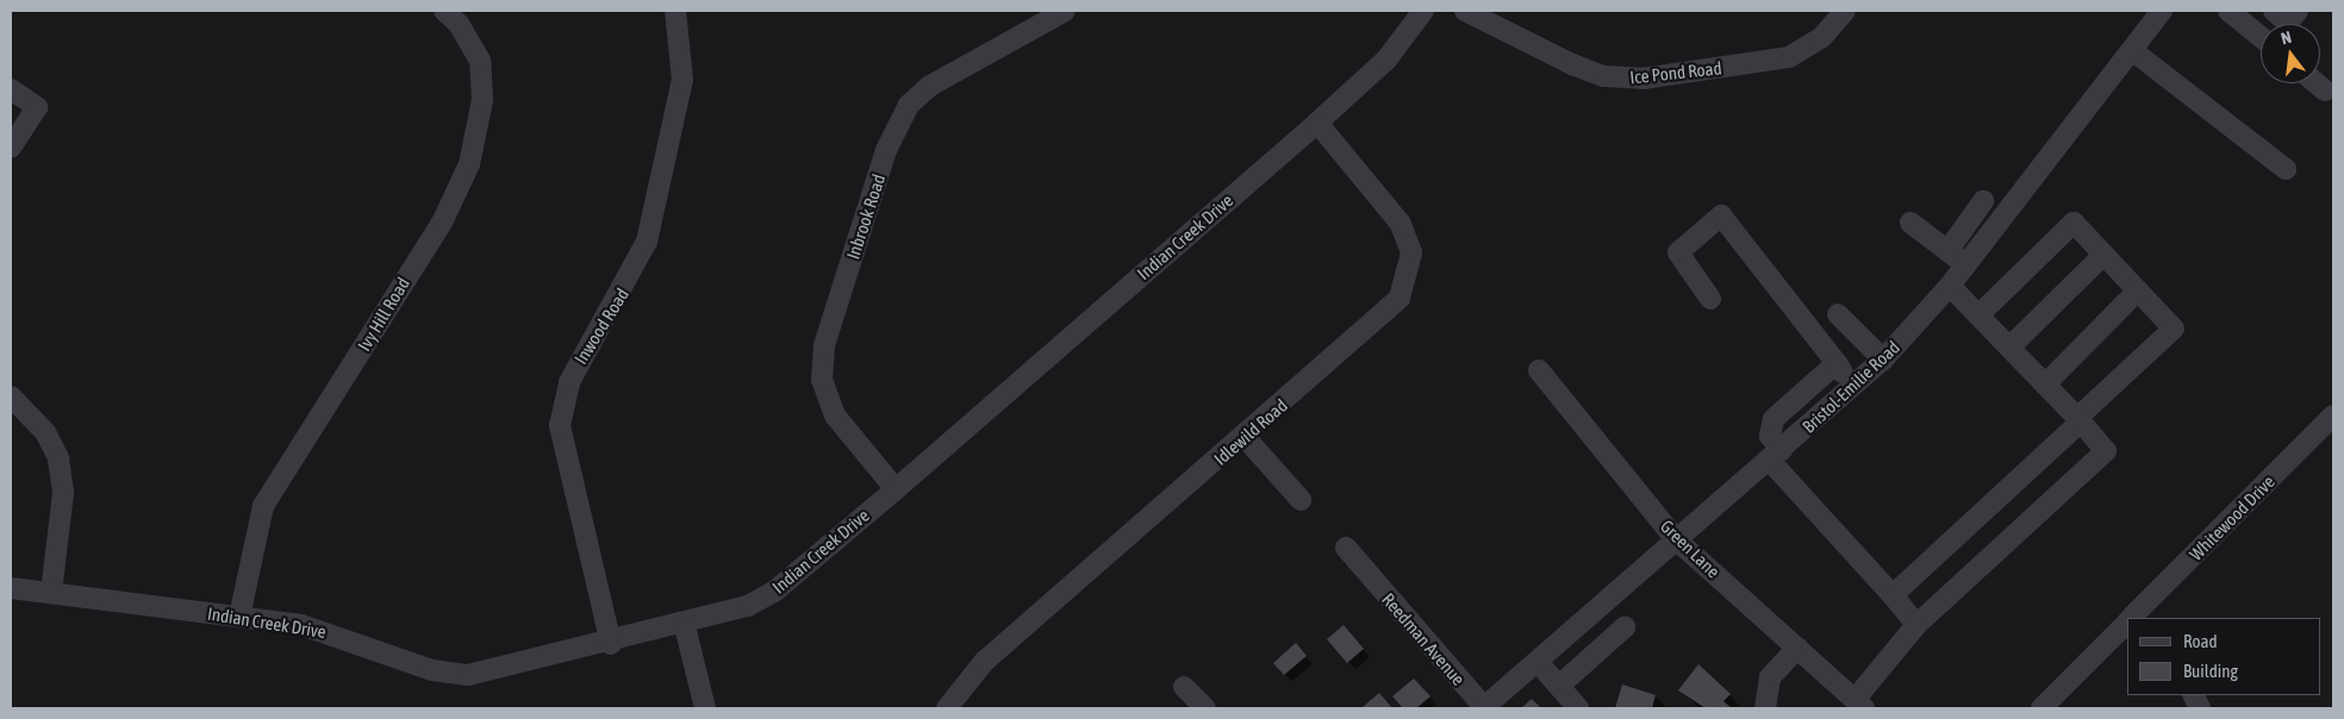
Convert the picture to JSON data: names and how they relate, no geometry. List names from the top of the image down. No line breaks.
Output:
{"streets":{"street":["Ice Pond Road","Inbrook Road","Indian Creek Drive","Ivy Hill Road","Inwood Road","Bristol-Emilie Road","Idlewild Road","Whitewood Drive","Green Lane","Reedman Avenue"]},"crossings":[["Inbrook Road","Indian Creek Drive"],["Indian Creek Drive","Ivy Hill Road"],["Indian Creek Drive","Inwood Road"],["Indian Creek Drive","Idlewild Road"],["Bristol-Emilie Road","Green Lane"],["Bristol-Emilie Road","Reedman Avenue"]],"legend":["Road","Building"],"north":"top"}
